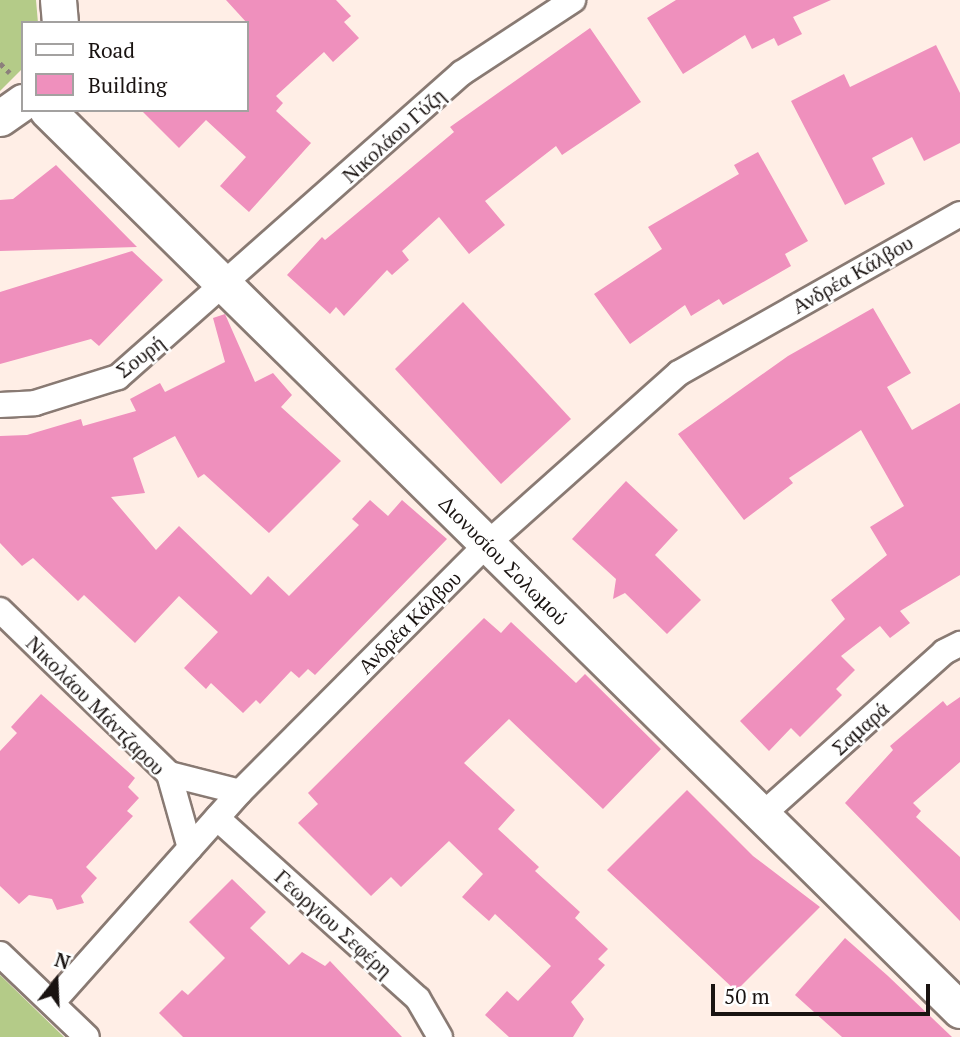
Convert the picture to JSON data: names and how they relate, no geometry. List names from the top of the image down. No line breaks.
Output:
{"streets":{"street":["Νικολάου Γύζη","Ανδρέα Κάλβου","Σουρή","Διονυσίου Σολωμού","Νικολάου Μάντζαρου","Σαμαρά","Γεωργίου Σεφέρη"]},"crossings":[["Νικολάου Γύζη","Σουρή"],["Νικολάου Γύζη","Διονυσίου Σολωμού"],["Ανδρέα Κάλβου","Διονυσίου Σολωμού"],["Ανδρέα Κάλβου","Νικολάου Μάντζαρου"],["Ανδρέα Κάλβου","Γεωργίου Σεφέρη"],["Σουρή","Διονυσίου Σολωμού"],["Διονυσίου Σολωμού","Σαμαρά"]],"legend":["Road","Building"],"scale_bar":"50 m","north":"top"}
